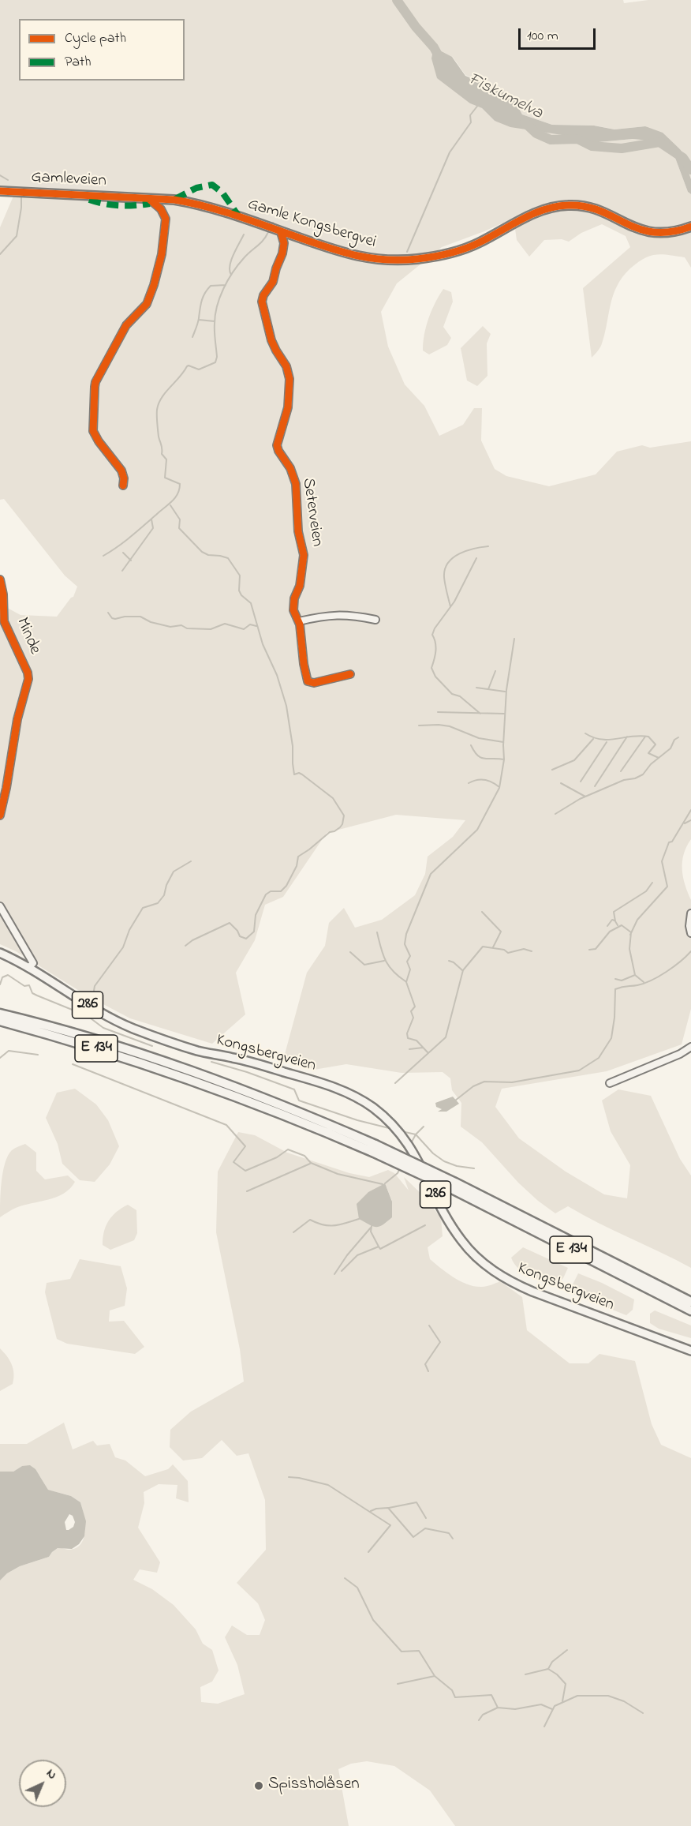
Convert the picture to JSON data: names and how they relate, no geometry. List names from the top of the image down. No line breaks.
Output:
{"streets":{"highway":["E 134"],"main road":["Gamleveien","Gamle Kongsbergvei","286","Kongsbergveien"],"street":["Seterveien","Minde"]},"crossings":[["Gamleveien","Gamle Kongsbergvei"],["Gamle Kongsbergvei","Seterveien"],["286","Kongsbergveien"]],"water":["Fiskumelva"],"places":["Spissholåsen"],"legend":["Cycle path","Path"],"scale_bar":"100 m","north":"top right"}
